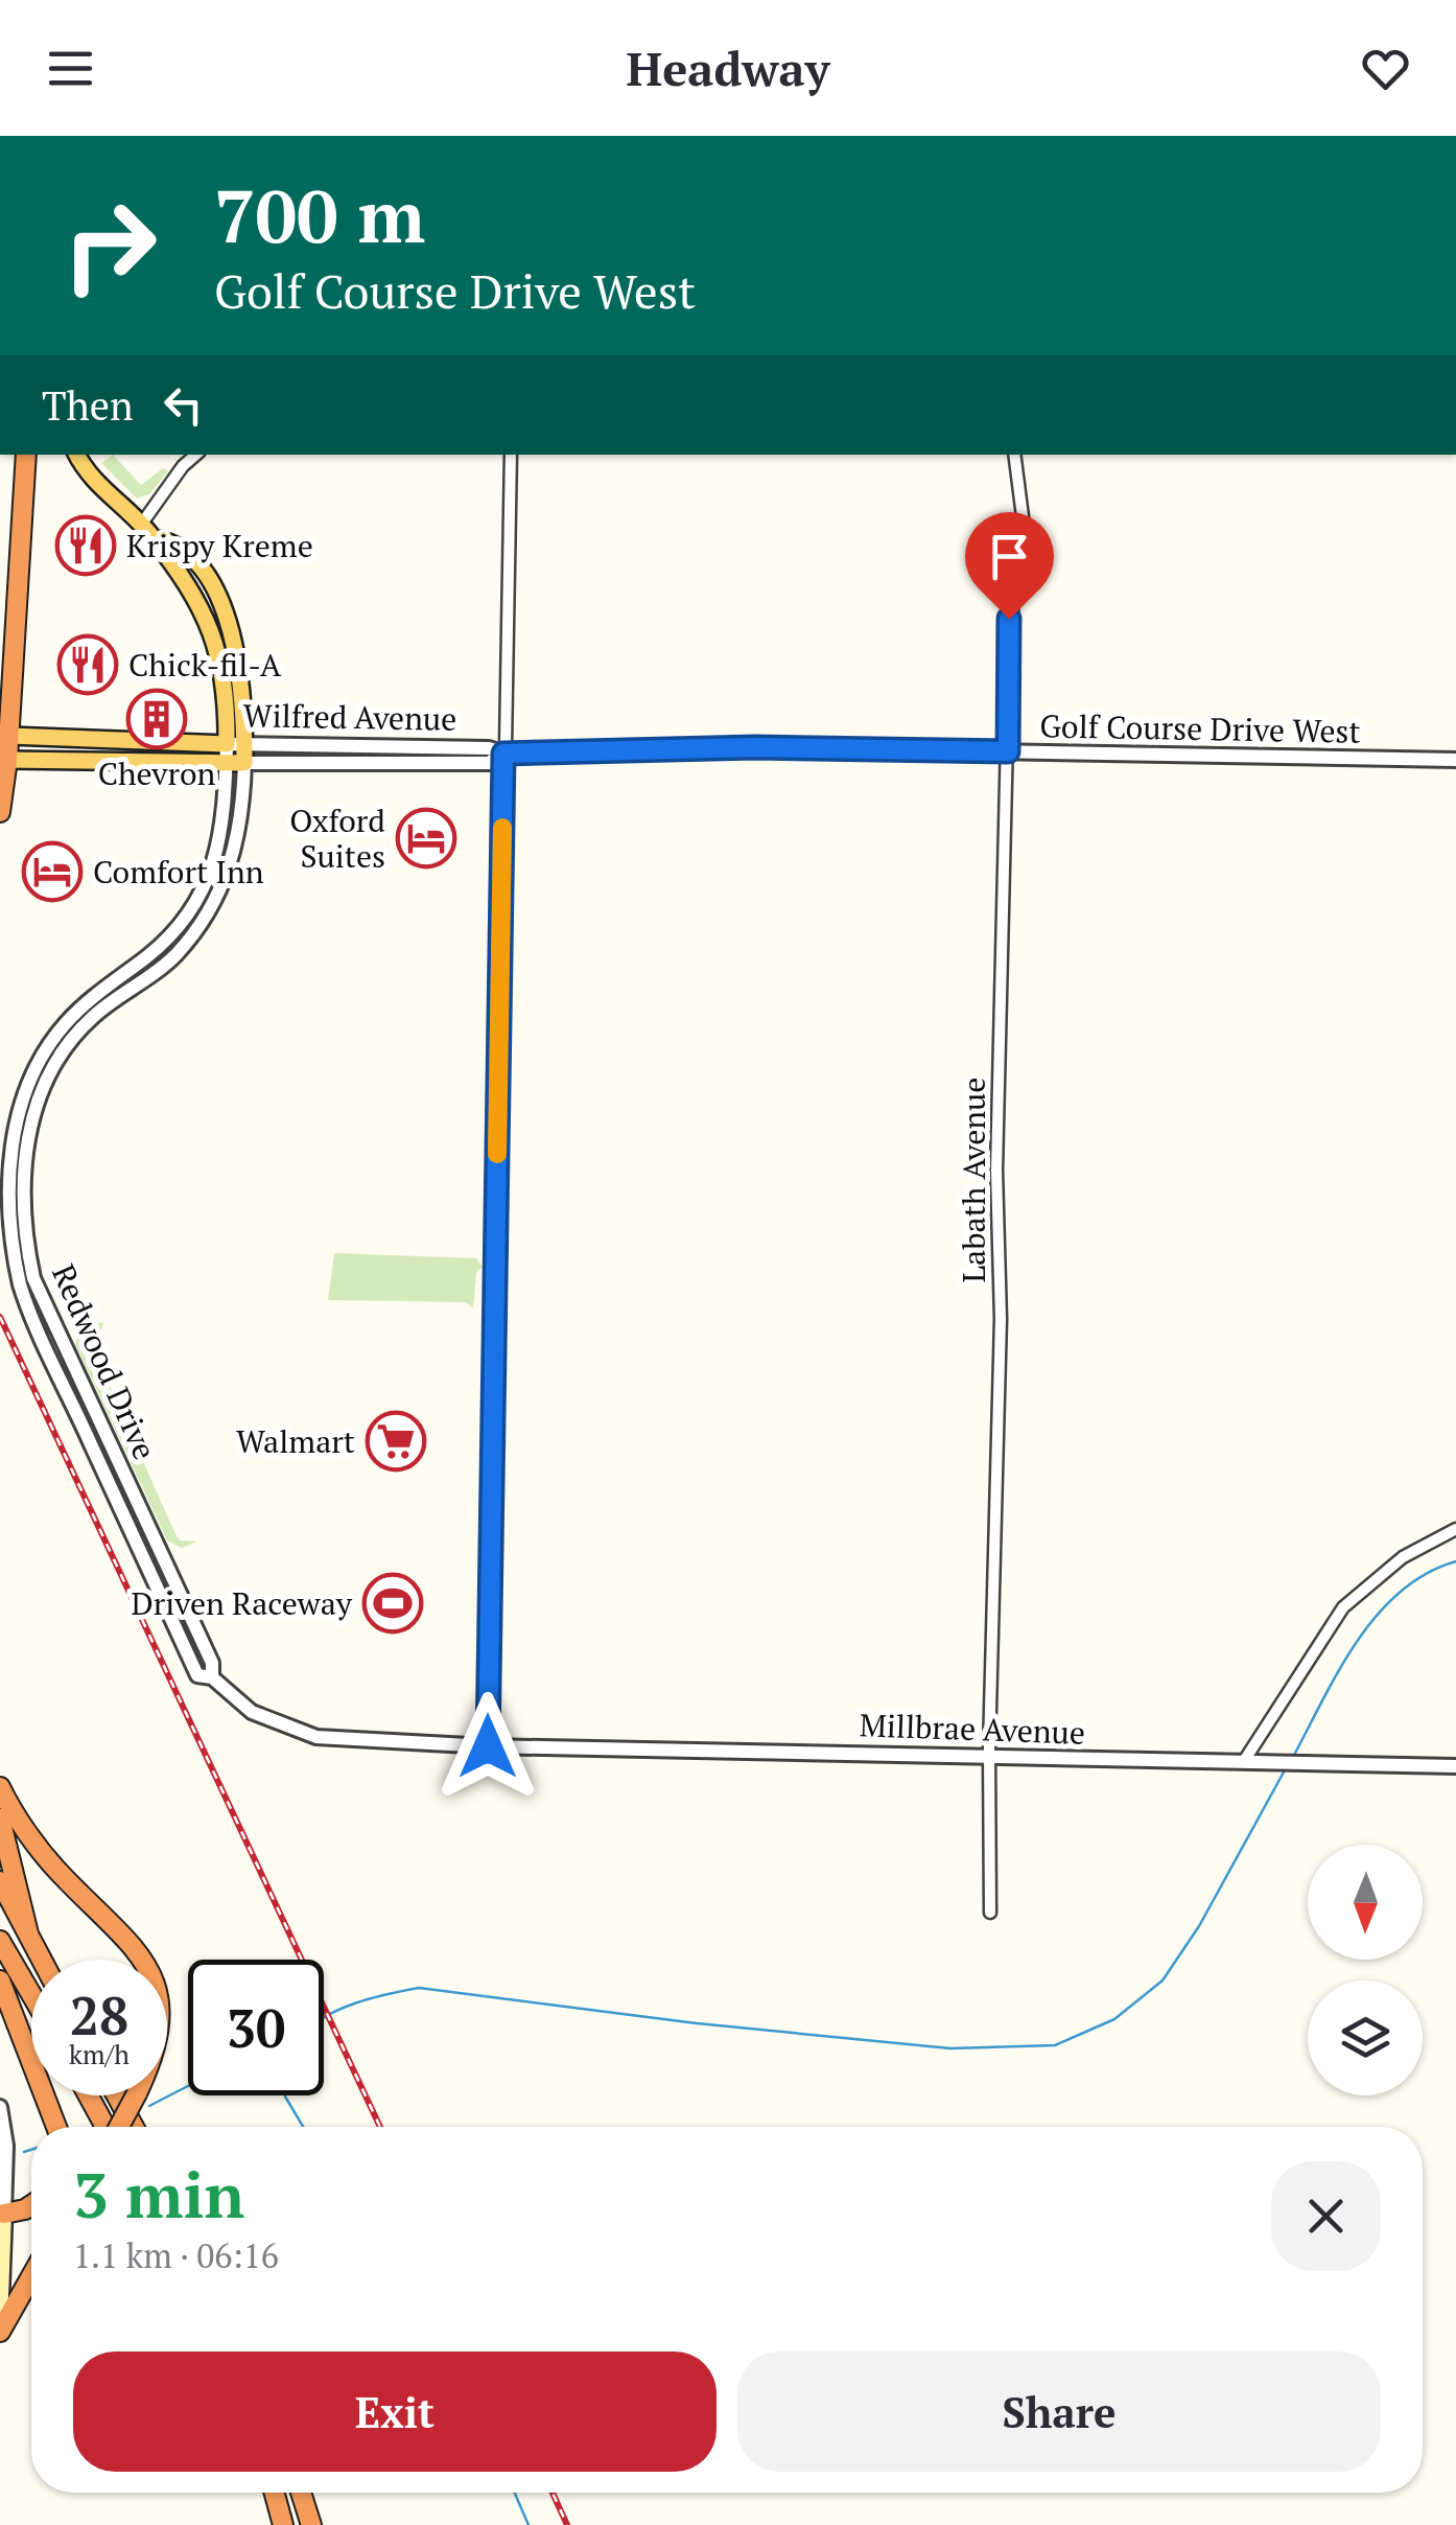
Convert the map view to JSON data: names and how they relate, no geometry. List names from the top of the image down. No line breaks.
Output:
{"streets":{"main road":["Wilfred Avenue","Redwood Drive"],"street":["Golf Course Drive West","Labath Avenue","Millbrae Avenue"]},"crossings":[["Wilfred Avenue","Golf Course Drive West"],["Wilfred Avenue","Redwood Drive"],["Golf Course Drive West","Labath Avenue"],["Labath Avenue","Millbrae Avenue"],["Redwood Drive","Millbrae Avenue"]],"places":{"restaurant":["Krispy Kreme","Chick-fil-A"],"building":["Chevron"],"hotel":["Oxford Suites","Comfort Inn"],"supermarket":["Walmart"],"sports":["Driven Raceway"]},"north":"bottom","page":{"header":"Headway","turn":["700 m","Golf Course Drive West"],"then":"Then","speed":"28 km/h","limit":"30","heading":["3 min","1.1 km · 06:16"],"buttons":["Exit","Share"]}}
